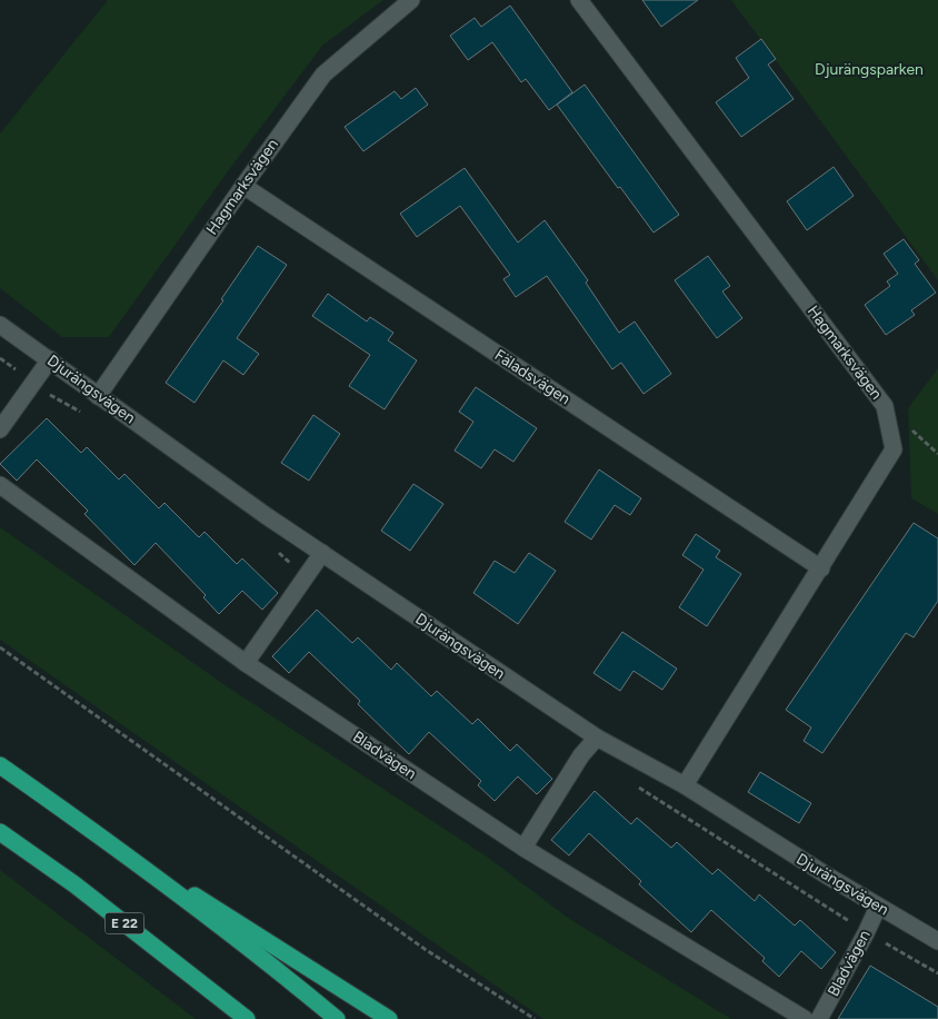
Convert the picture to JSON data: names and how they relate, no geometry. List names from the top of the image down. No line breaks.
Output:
{"streets":{"highway":["E 22"],"street":["Hagmarksvägen","Fäladsvägen","Djurängsvägen","Bladvägen"]},"crossings":[["Hagmarksvägen","Fäladsvägen"],["Hagmarksvägen","Djurängsvägen"],["Djurängsvägen","Bladvägen"]],"parks":["Djurängsparken"]}
